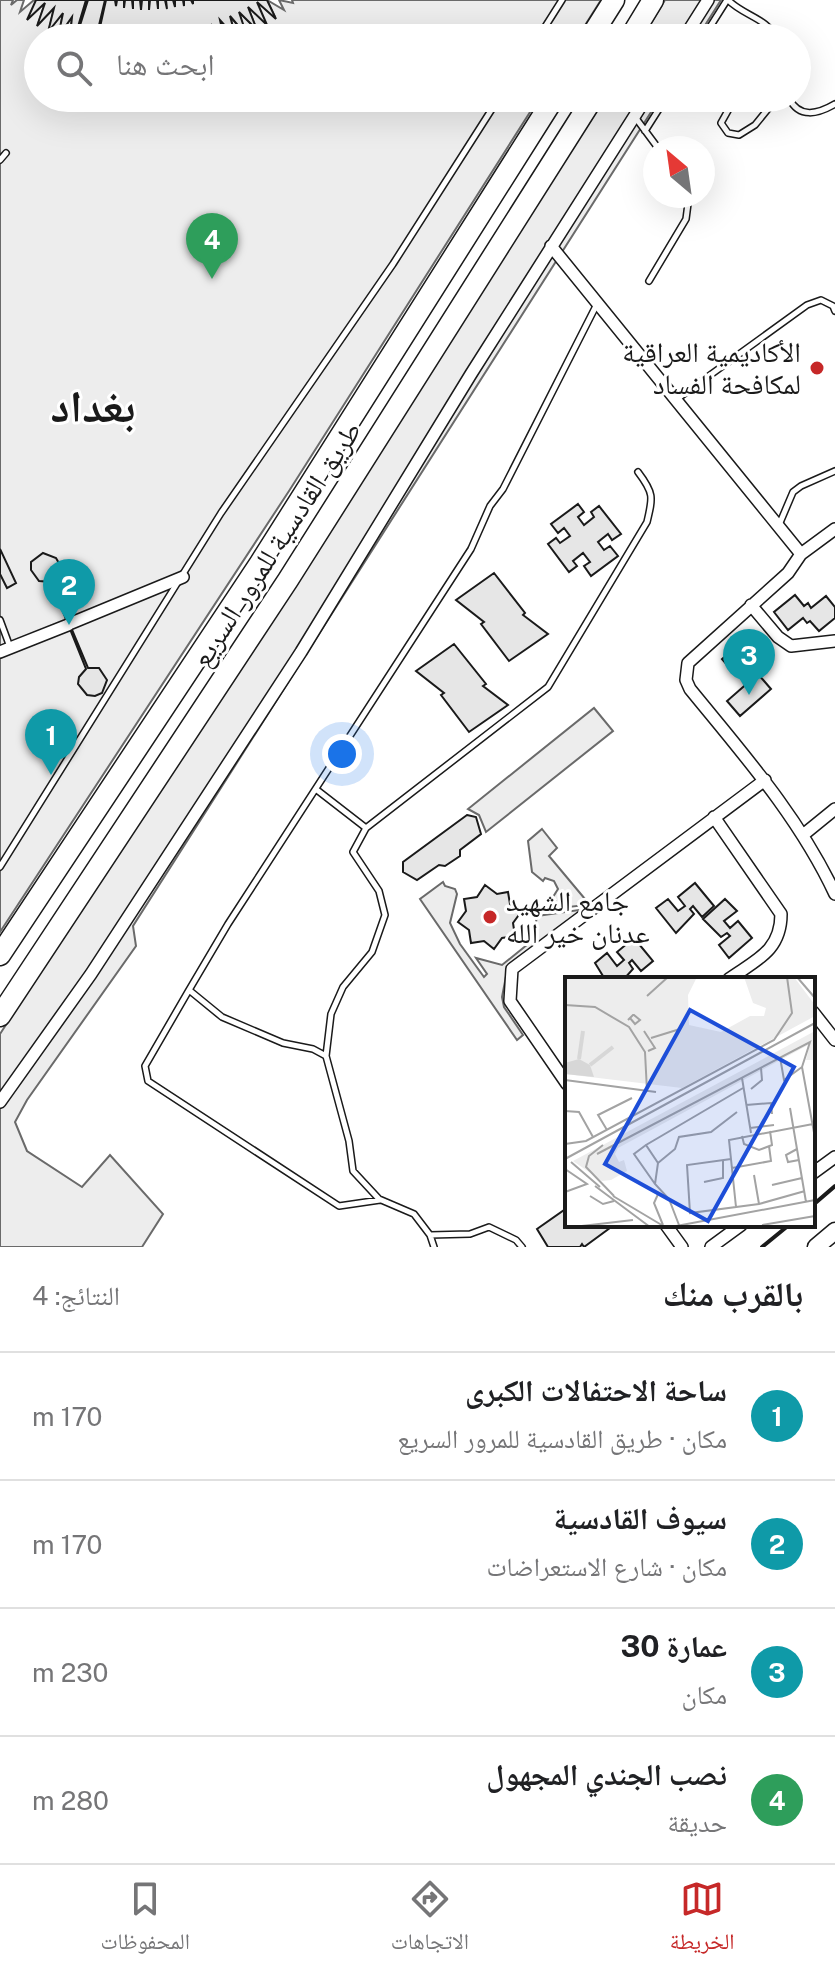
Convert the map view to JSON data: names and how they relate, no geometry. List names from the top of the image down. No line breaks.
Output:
{"streets":{"highway":["طريق القادسية للمرور السريع"]},"districts":["بغداد"],"places":["الأكاديمية العراقية لمكافحة الفساد","جامع الشهيد عدنان خير الله"],"north":"top left","page":{"search":"ابحث هنا","pins":["4","2","3","1"],"heading":["بالقرب منك","النتائج: 4"],"list":[{"mark":"1","name":"ساحة الاحتفالات الكبرى","note":"مكان · طريق القادسية للمرور السريع","value":"170 m"},{"mark":"2","name":"سيوف القادسية","note":"مكان · شارع الاستعراضات","value":"170 m"},{"mark":"3","name":"عمارة 30","note":"مكان","value":"230 m"},{"mark":"4","name":"نصب الجندي المجهول","note":"حديقة","value":"280 m"}],"nav":["الخريطة","الاتجاهات","المحفوظات"]}}
